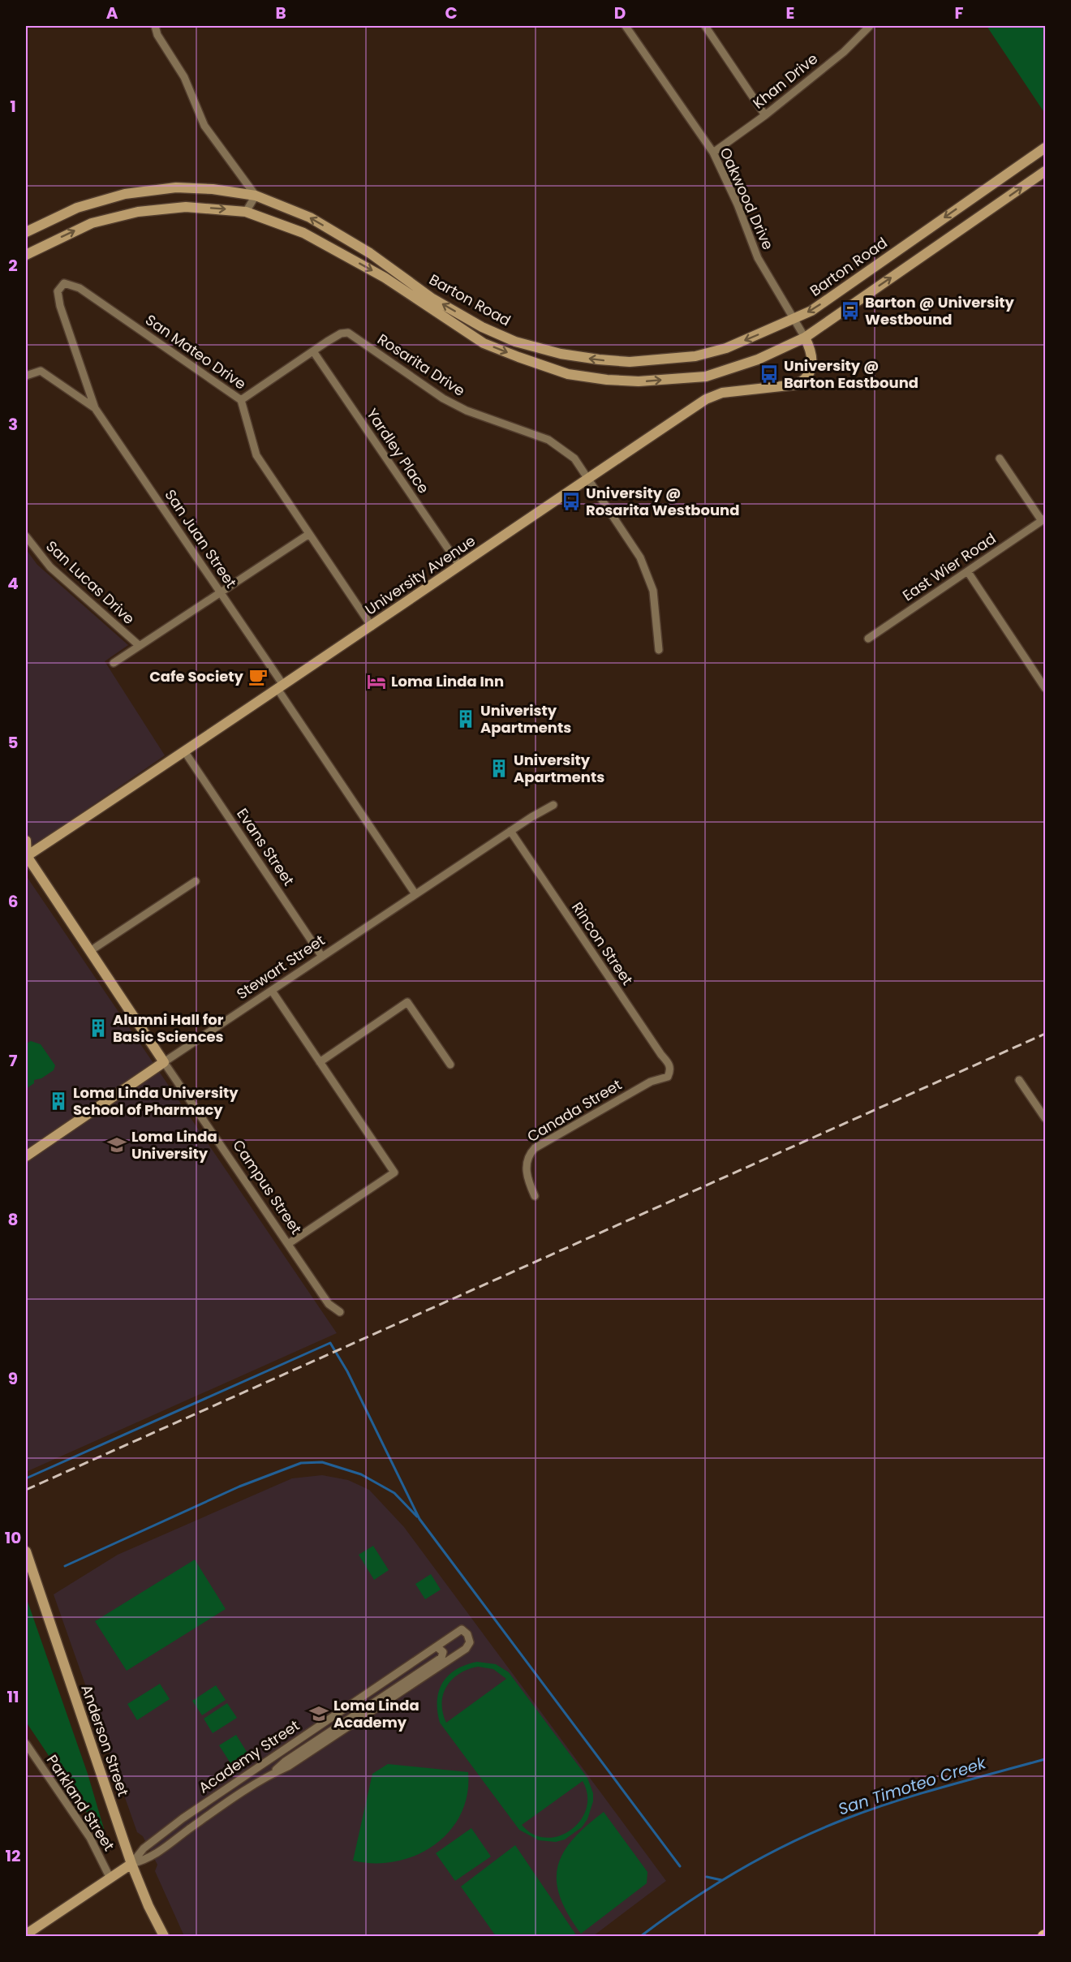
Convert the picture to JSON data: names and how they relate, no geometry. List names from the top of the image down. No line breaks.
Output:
{"streets":{"main road":["Barton Road","University Avenue","Stewart Street","Campus Street","Anderson Street","Academy Street"],"street":["Khan Drive","Oakwood Drive","San Mateo Drive","Rosarita Drive","Yardley Place","San Juan Street","East Wier Road","San Lucas Drive","Evans Street","Rincon Street","Canada Street","Parkland Street"]},"crossings":[["Khan Drive","Oakwood Drive"],["Oakwood Drive","Barton Road"],["Oakwood Drive","University Avenue"],["Barton Road","University Avenue"],["San Mateo Drive","Rosarita Drive"],["San Mateo Drive","San Juan Street"],["San Mateo Drive","University Avenue"],["Rosarita Drive","Yardley Place"],["Rosarita Drive","University Avenue"],["Yardley Place","University Avenue"],["San Juan Street","University Avenue"],["San Juan Street","Stewart Street"],["University Avenue","Evans Street"],["University Avenue","Campus Street"],["Evans Street","Stewart Street"],["Rincon Street","Stewart Street"],["Rincon Street","Canada Street"],["Stewart Street","Campus Street"],["Anderson Street","Academy Street"],["Academy Street","Parkland Street"]],"water":["San Timoteo Creek"],"places":{"bus stop":["Barton @ University Westbound","University @ Barton Eastbound","University @ Rosarita Westbound"],"cafe":["Cafe Society"],"hotel":["Loma Linda Inn"],"building":["Univeristy Apartments","University Apartments","Alumni Hall for Basic Sciences","Loma Linda University School of Pharmacy"],"school or university":["Loma Linda University","Loma Linda Academy"]},"grid":{"columns":["A","B","C","D","E","F"],"rows":["1","2","3","4","5","6","7","8","9","10","11","12"]}}
